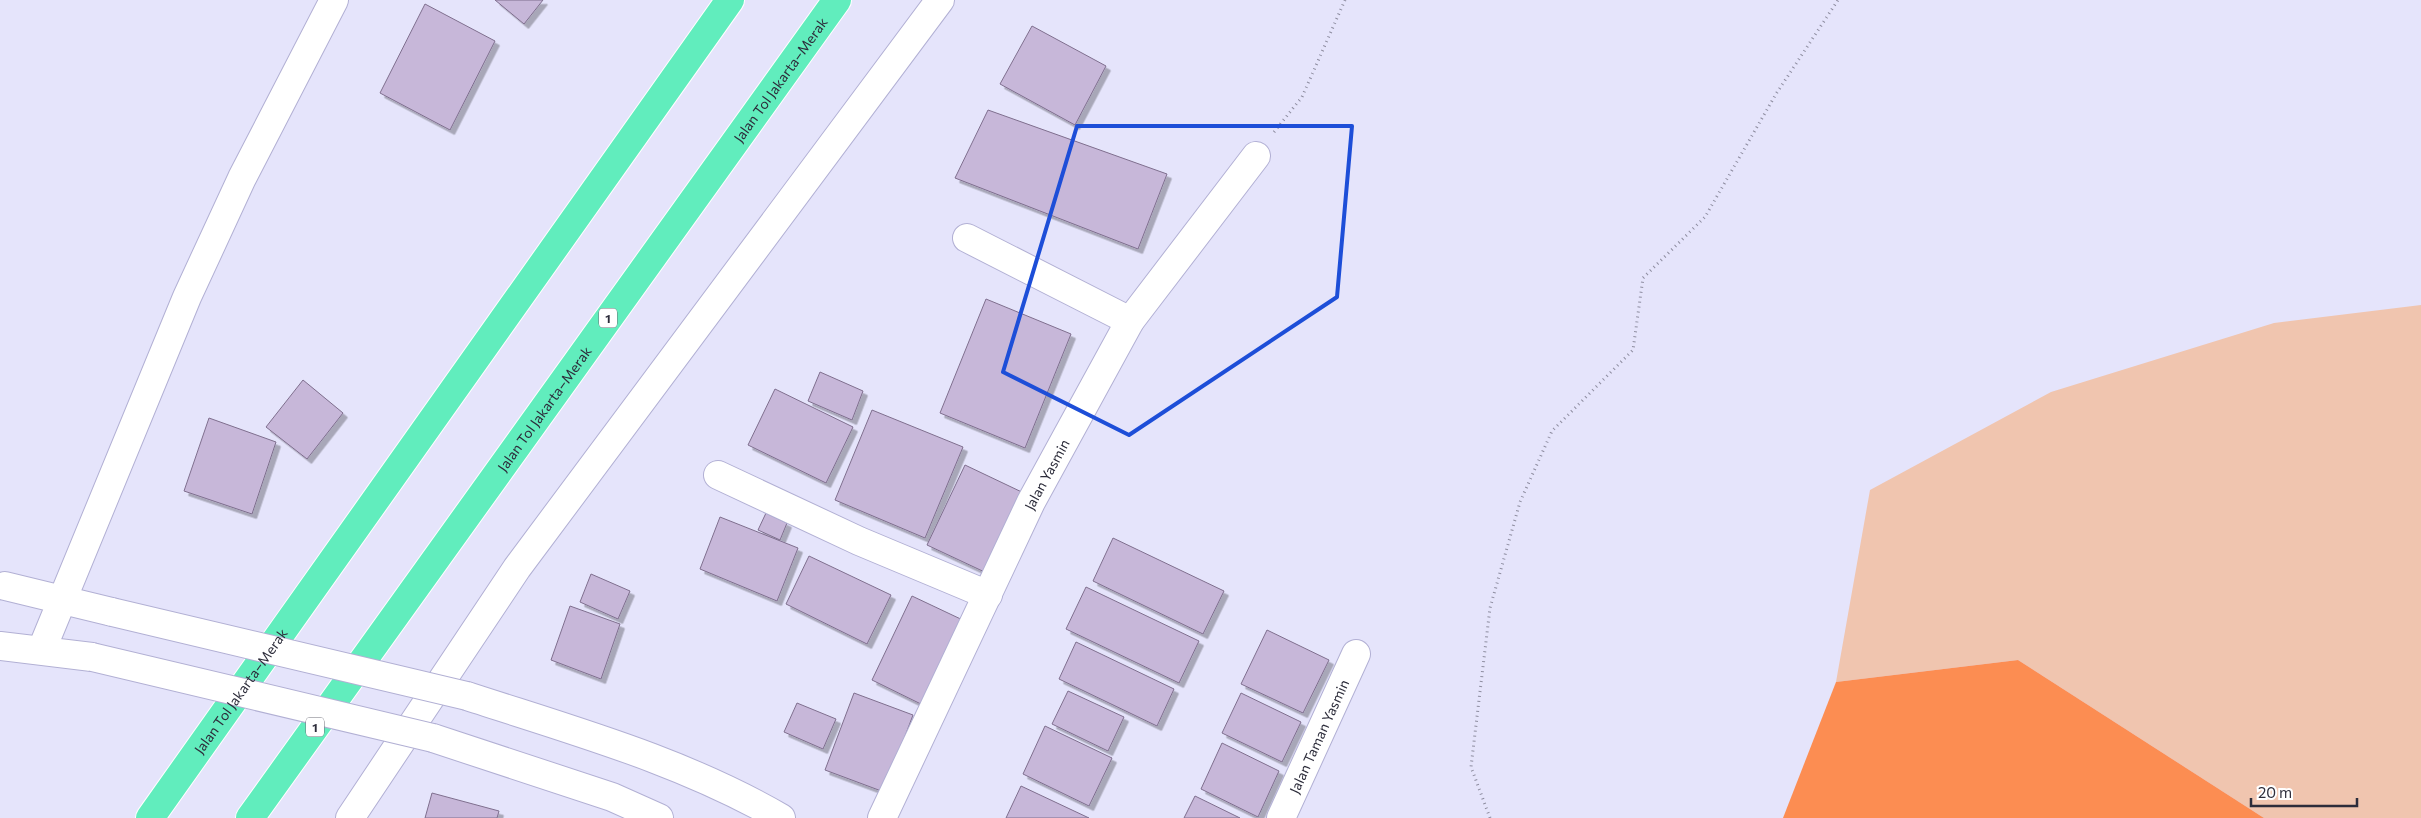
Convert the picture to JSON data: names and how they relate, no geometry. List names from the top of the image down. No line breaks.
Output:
{"streets":{"highway":["Jalan Tol Jakarta–Merak","1"],"street":["Jalan Yasmin","Jalan Taman Yasmin"]},"scale_bar":"20 m"}
